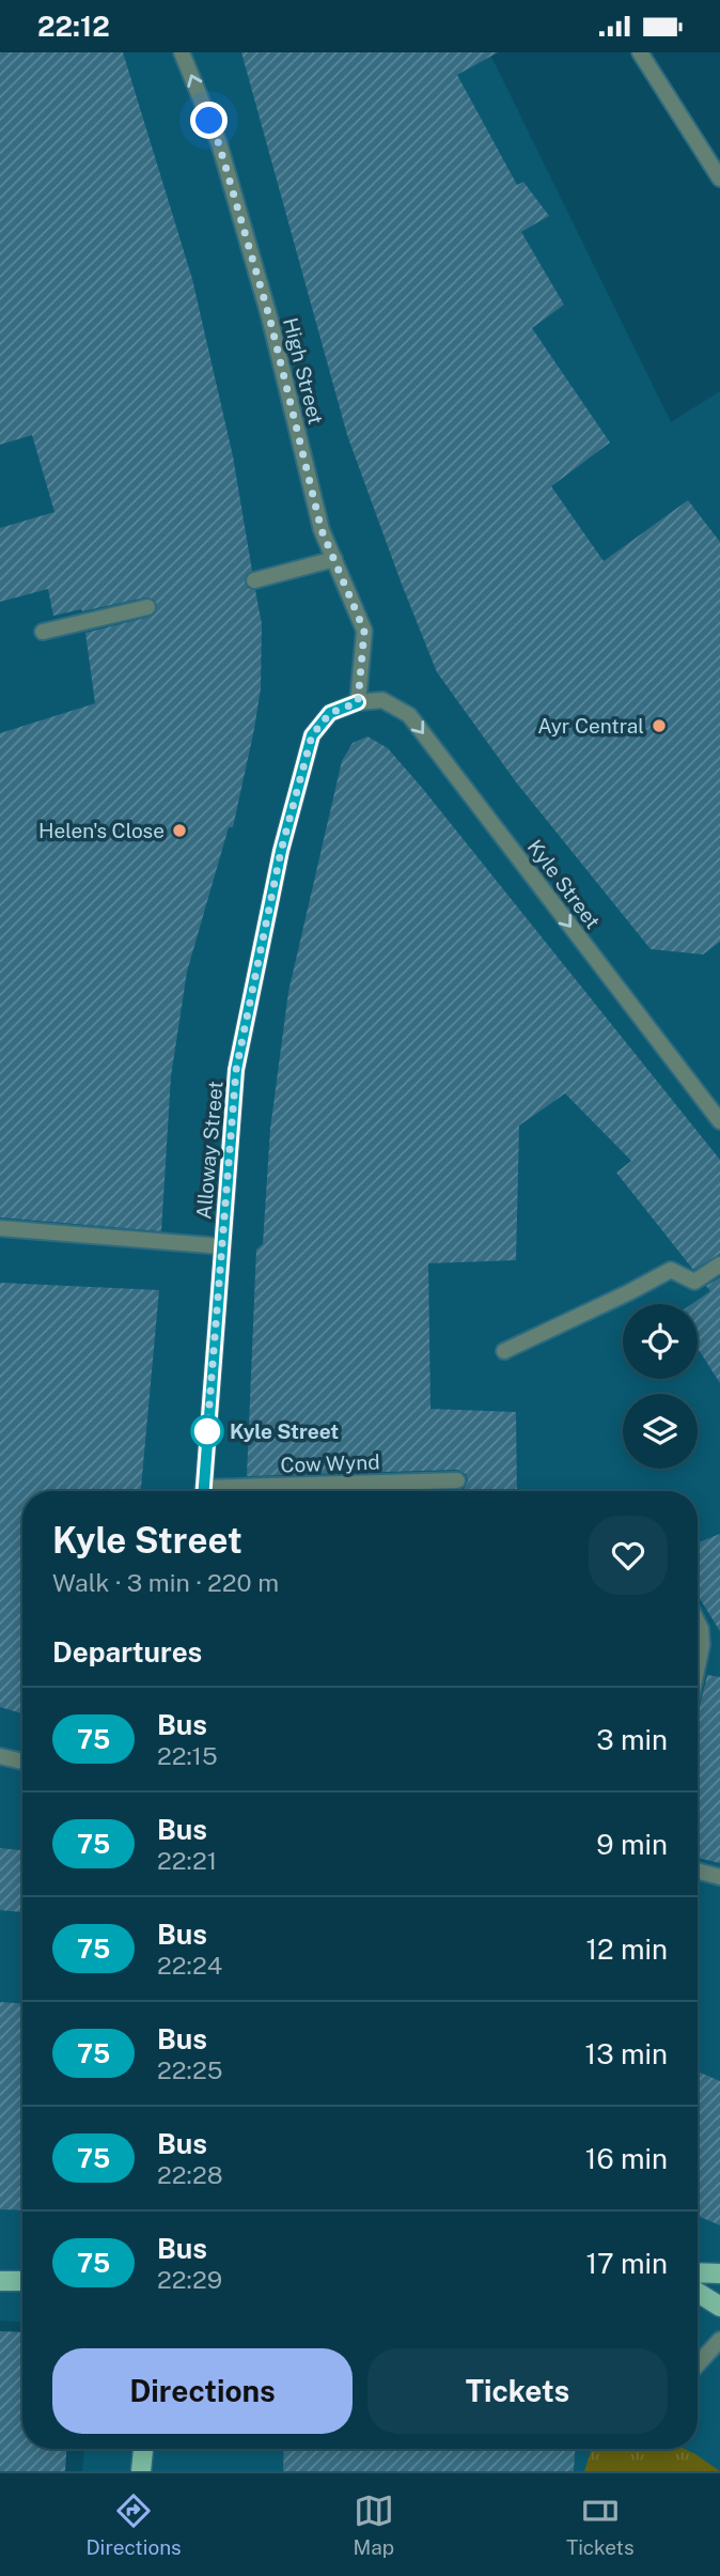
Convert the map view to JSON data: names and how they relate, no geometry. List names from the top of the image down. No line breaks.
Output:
{"streets":{"street":["High Street","Kyle Street","Alloway Street","Cow Wynd"]},"crossings":[["High Street","Kyle Street"],["High Street","Alloway Street"],["Kyle Street","Alloway Street"]],"one_way":["High Street","Kyle Street"],"places":["Ayr Central","Helen's Close","Kyle Street"],"lines":["bus line 75"],"page":{"status":"22:12","heading":[["Kyle Street","Walk · 3 min · 220 m"],"Departures"],"list":[{"mark":"75","name":"Bus","note":"22:15","value":"3 min"},{"mark":"75","name":"Bus","note":"22:21","value":"9 min"},{"mark":"75","name":"Bus","note":"22:24","value":"12 min"},{"mark":"75","name":"Bus","note":"22:25","value":"13 min"},{"mark":"75","name":"Bus","note":"22:28","value":"16 min"},{"mark":"75","name":"Bus","note":"22:29","value":"17 min"}],"buttons":["Directions","Tickets"],"tabs":["Directions","Map","Tickets"]}}
